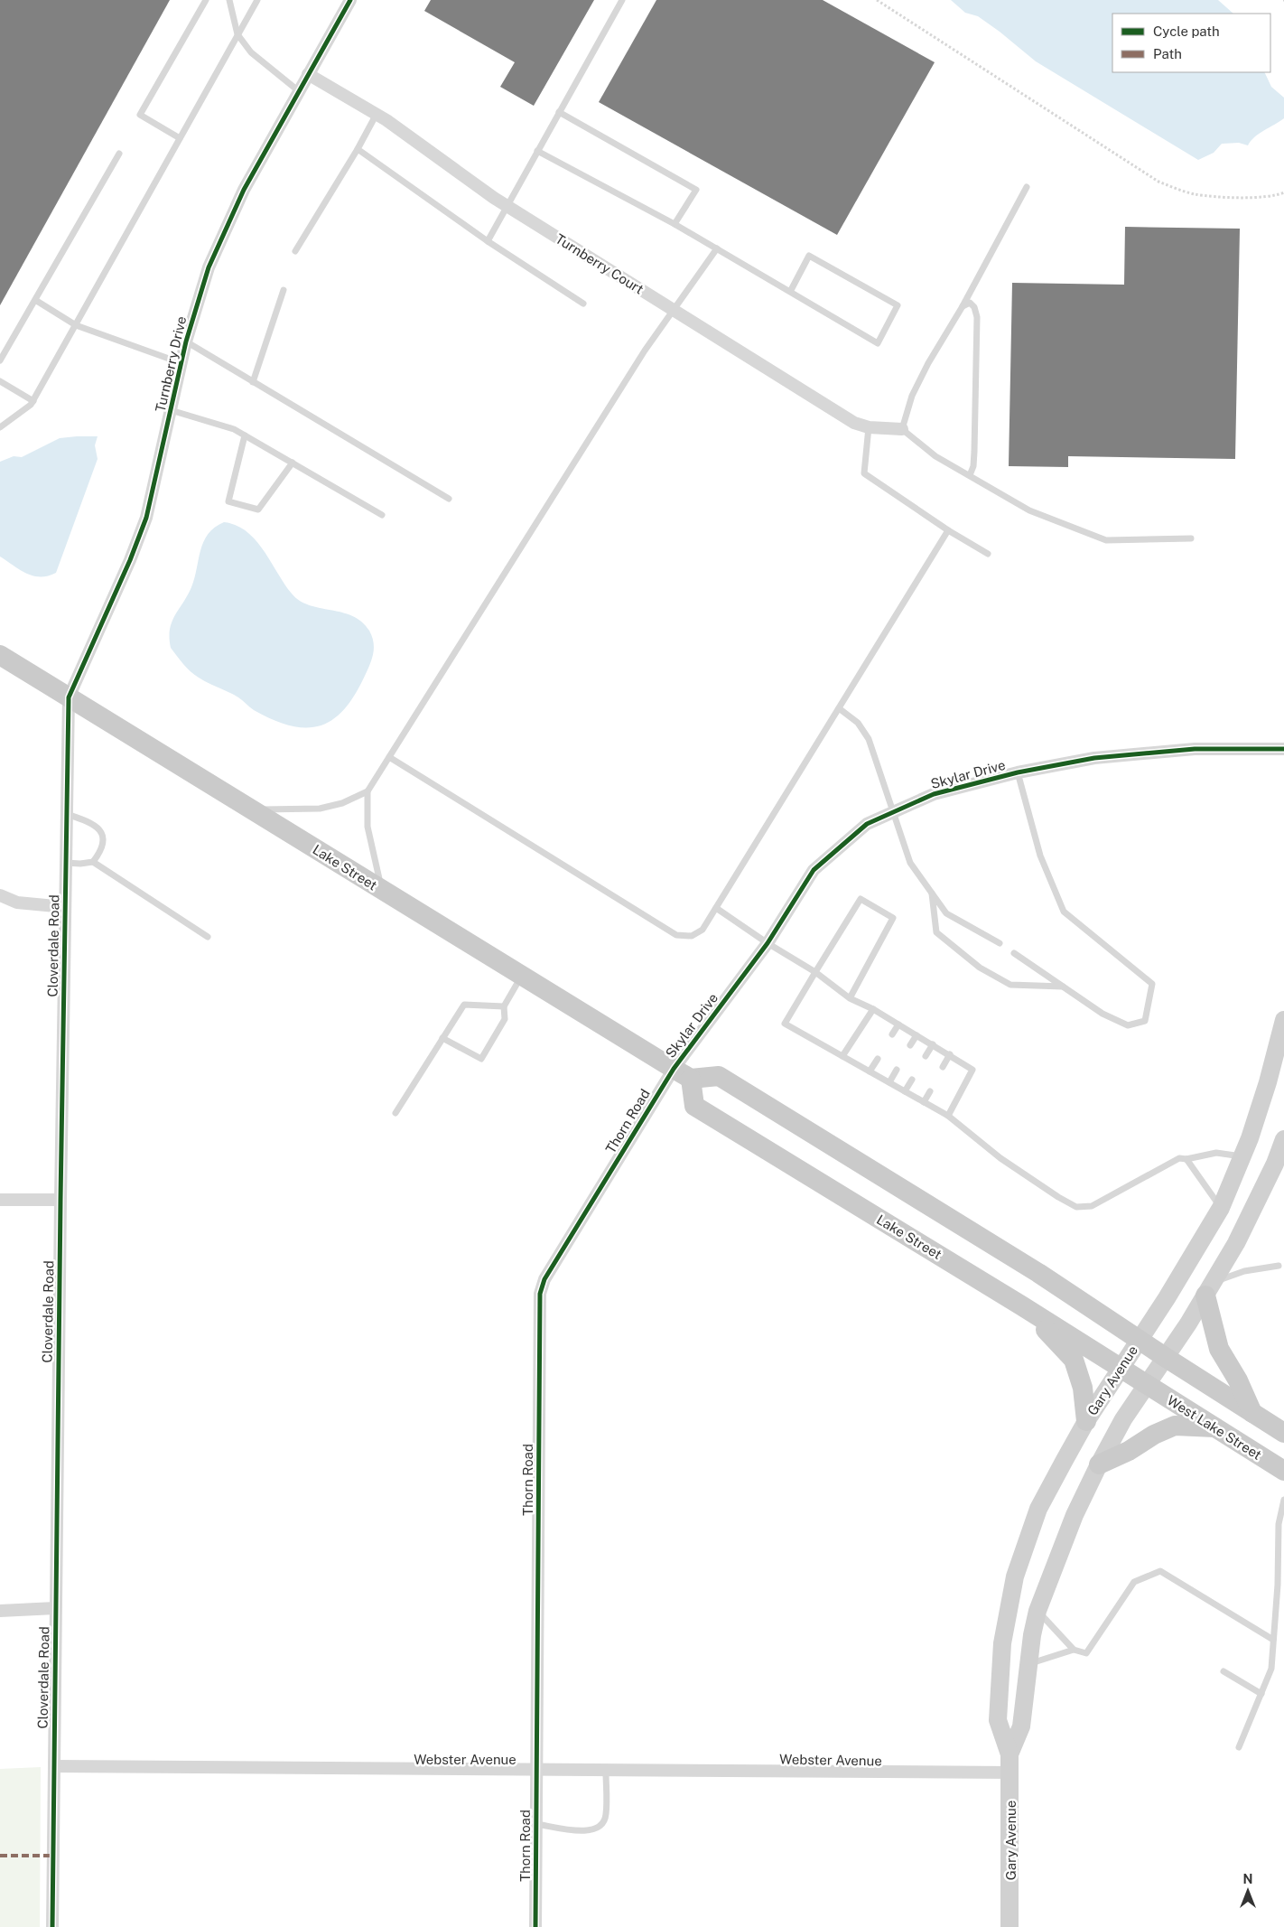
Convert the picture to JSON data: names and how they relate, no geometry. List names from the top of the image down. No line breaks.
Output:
{"streets":{"main road":["Lake Street","Gary Avenue","West Lake Street"],"street":["Turnberry Court","Turnberry Drive","Skylar Drive","Cloverdale Road","Thorn Road","Webster Avenue"]},"crossings":[["Turnberry Court","Turnberry Drive"],["Turnberry Drive","Lake Street"],["Turnberry Drive","Cloverdale Road"],["Skylar Drive","Lake Street"],["Skylar Drive","Thorn Road"],["Lake Street","Cloverdale Road"],["Lake Street","Thorn Road"],["Lake Street","Gary Avenue"],["Lake Street","West Lake Street"],["Cloverdale Road","Webster Avenue"],["Thorn Road","Webster Avenue"],["Gary Avenue","West Lake Street"],["Gary Avenue","Webster Avenue"]],"legend":["Cycle path","Path"],"north":"top"}
